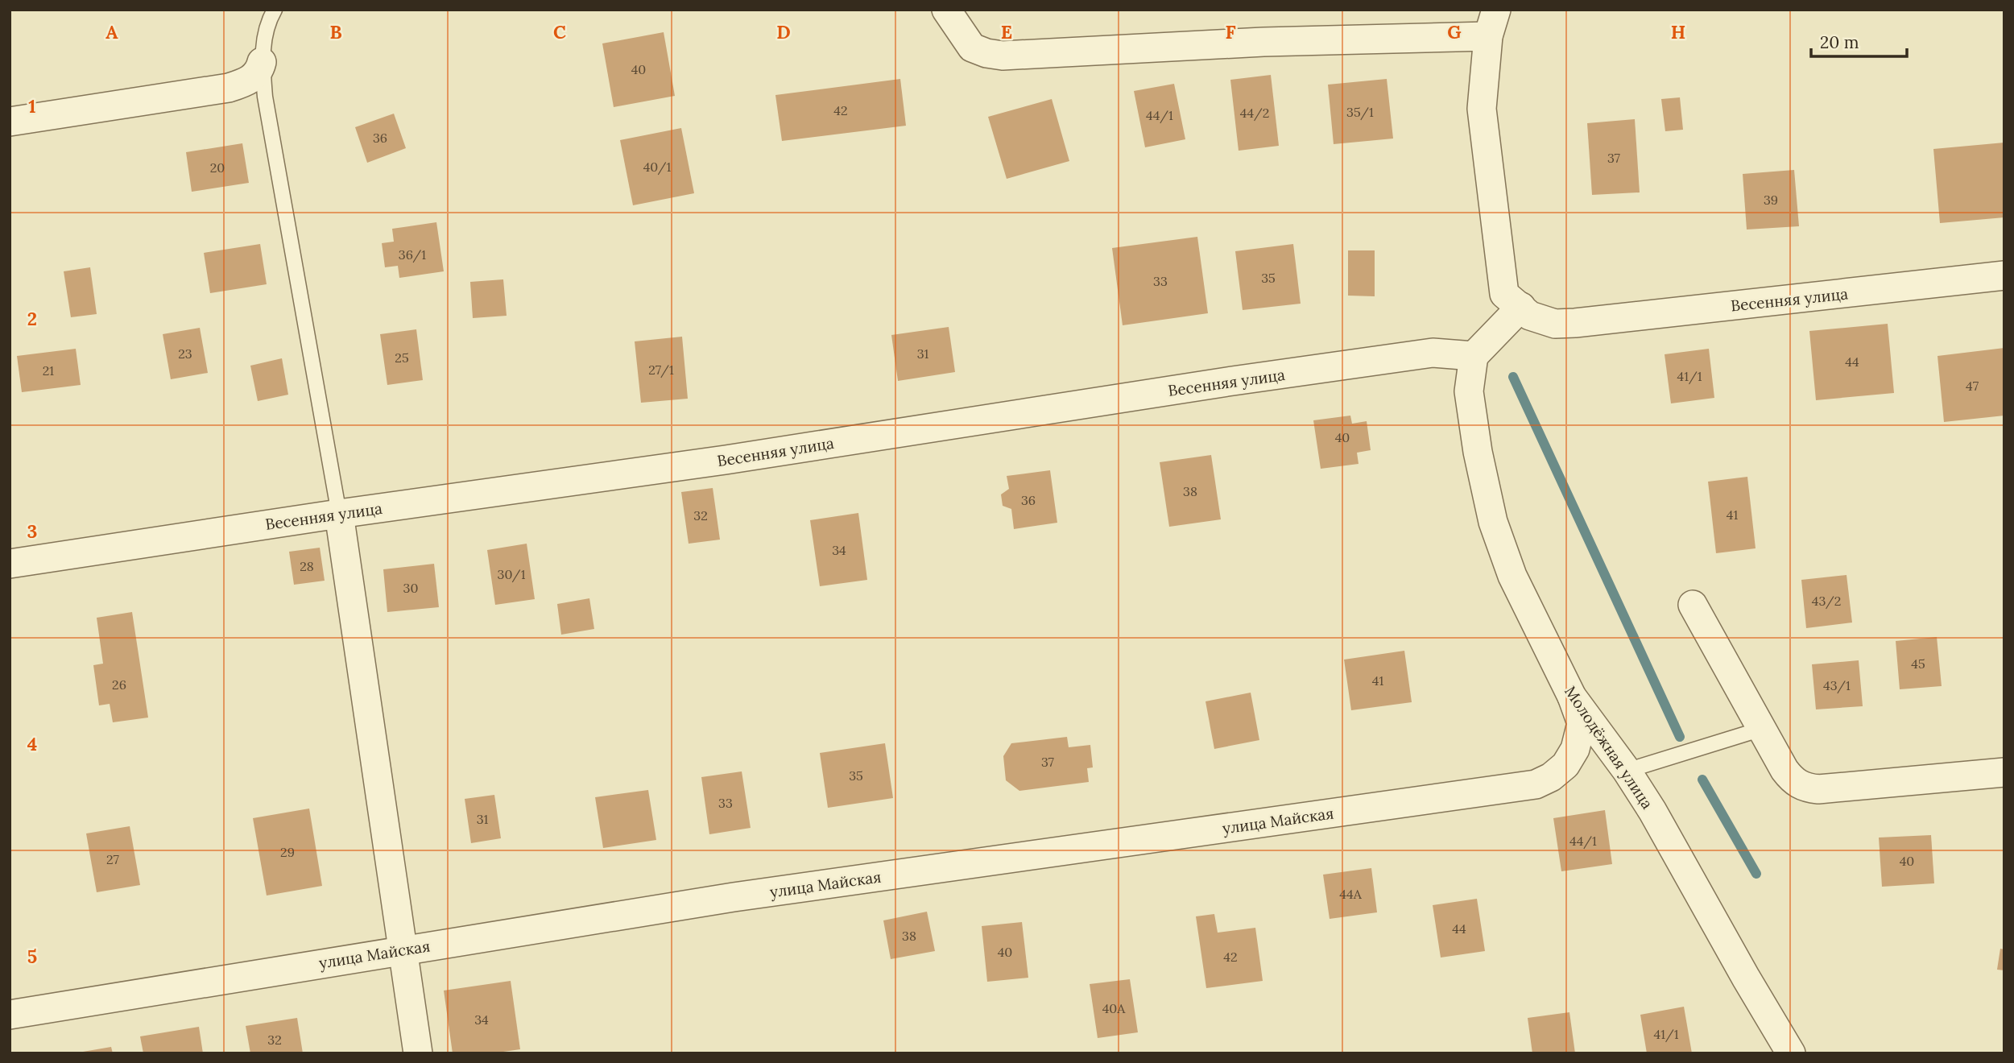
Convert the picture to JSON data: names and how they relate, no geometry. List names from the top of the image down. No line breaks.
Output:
{"streets":{"street":["Весенняя улица","Молодёжная улица","улица Майская"]},"crossings":[["Весенняя улица","Молодёжная улица"],["Молодёжная улица","улица Майская"]],"house_numbers":["40","42","35/1","44/2","44/1","36","37","40/1","20","39","36/1","35","33","23","31","25","44","27/1","21","41/1","47","40","38","36","41","32","34","28","30/1","30","43/2","45","41","26","43/1","37","35","33","31","44/1","29","27","40","44А","44","38","40","42","40А","34","41/1","32"],"scale_bar":"20 m","grid":{"columns":["A","B","C","D","E","F","G","H"],"rows":["1","2","3","4","5"]}}
